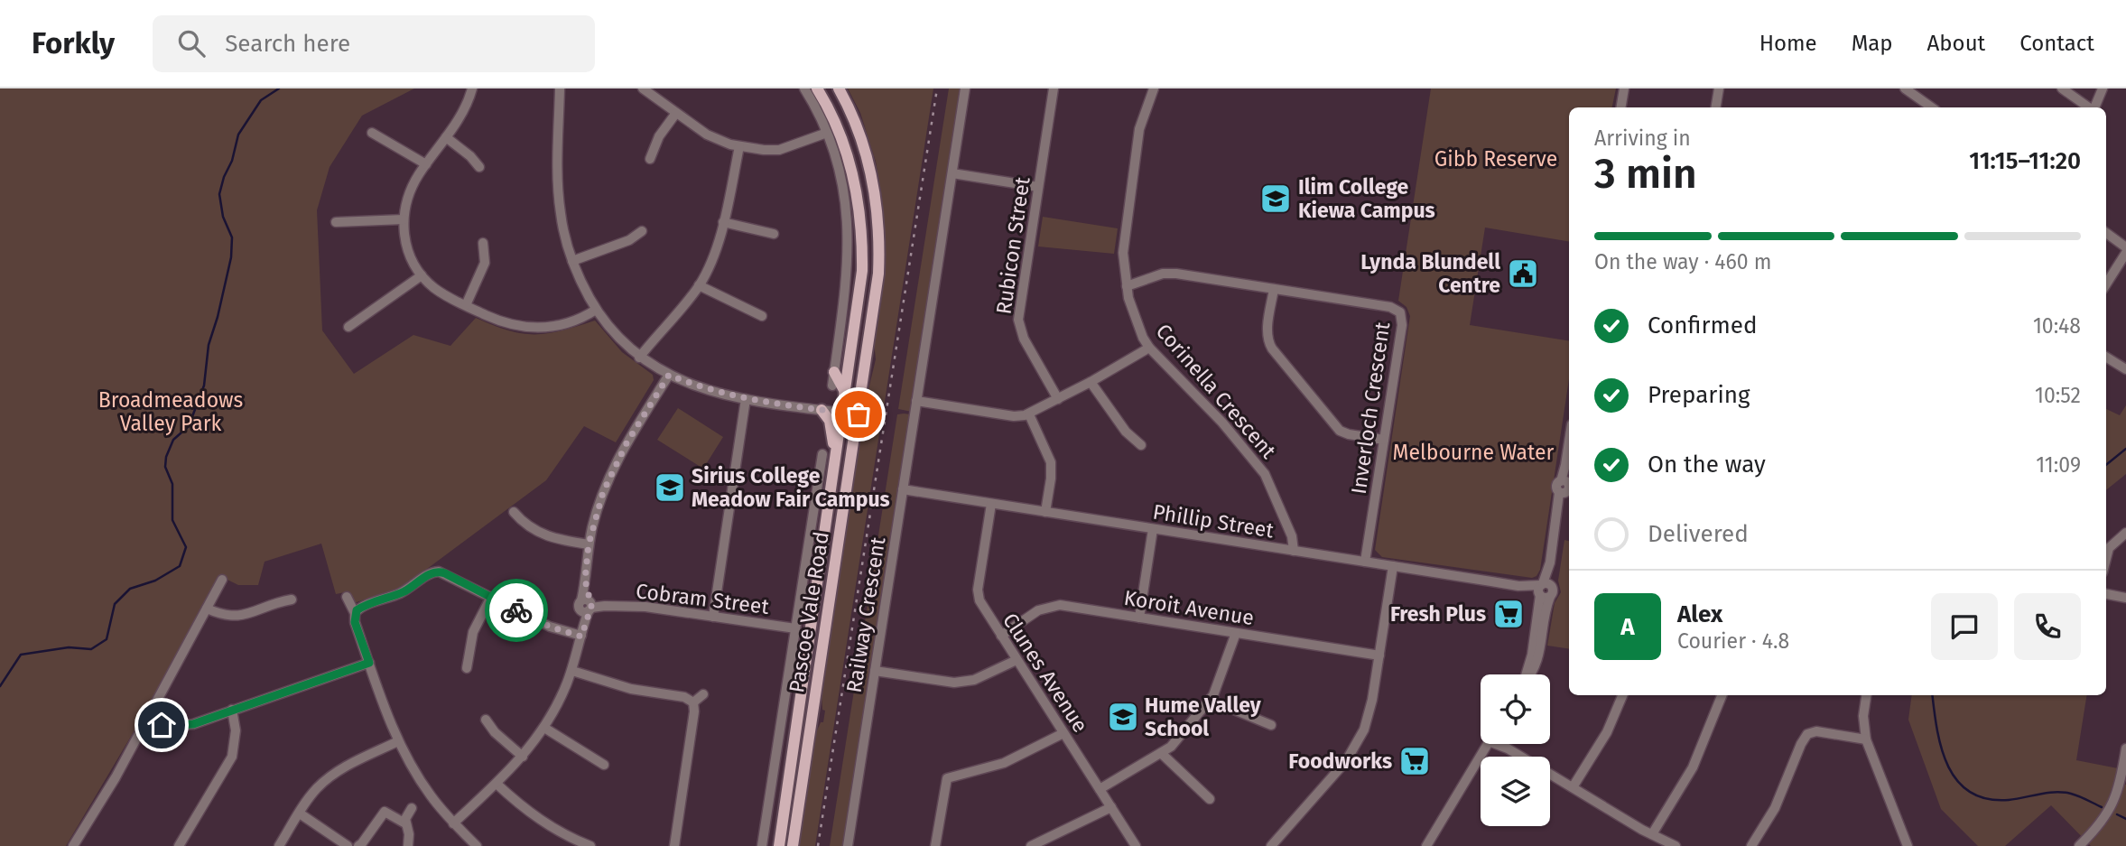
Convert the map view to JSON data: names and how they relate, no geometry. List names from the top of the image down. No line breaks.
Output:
{"streets":{"main road":["Pascoe Vale Road"],"street":["Rubicon Street","Corinella Crescent","Inverloch Crescent","Phillip Street","Cobram Street","Koroit Avenue","Railway Crescent","Clunes Avenue"]},"crossings":[["Corinella Crescent","Inverloch Crescent"],["Corinella Crescent","Phillip Street"],["Inverloch Crescent","Phillip Street"],["Phillip Street","Railway Crescent"],["Phillip Street","Clunes Avenue"],["Cobram Street","Pascoe Vale Road"],["Koroit Avenue","Clunes Avenue"]],"parks":["Gibb Reserve","Broadmeadows Valley Park","Melbourne Water"],"places":{"school or university":["Ilim College Kiewa Campus","Sirius College Meadow Fair Campus","Hume Valley School"],"public building":["Lynda Blundell Centre"],"supermarket":["Fresh Plus","Foodworks"]},"page":{"header":"Forkly","search":"Search here","nav":["Home","Map","About","Contact"],"heading":["3 min","Arriving in","11:15–11:20"],"panel":["Alex","Courier · 4.8"],"bar":"On the way · 460 m","list":[["Confirmed","10:48"],["Preparing","10:52"],["On the way","11:09"],"Delivered"],"round":"A"}}
